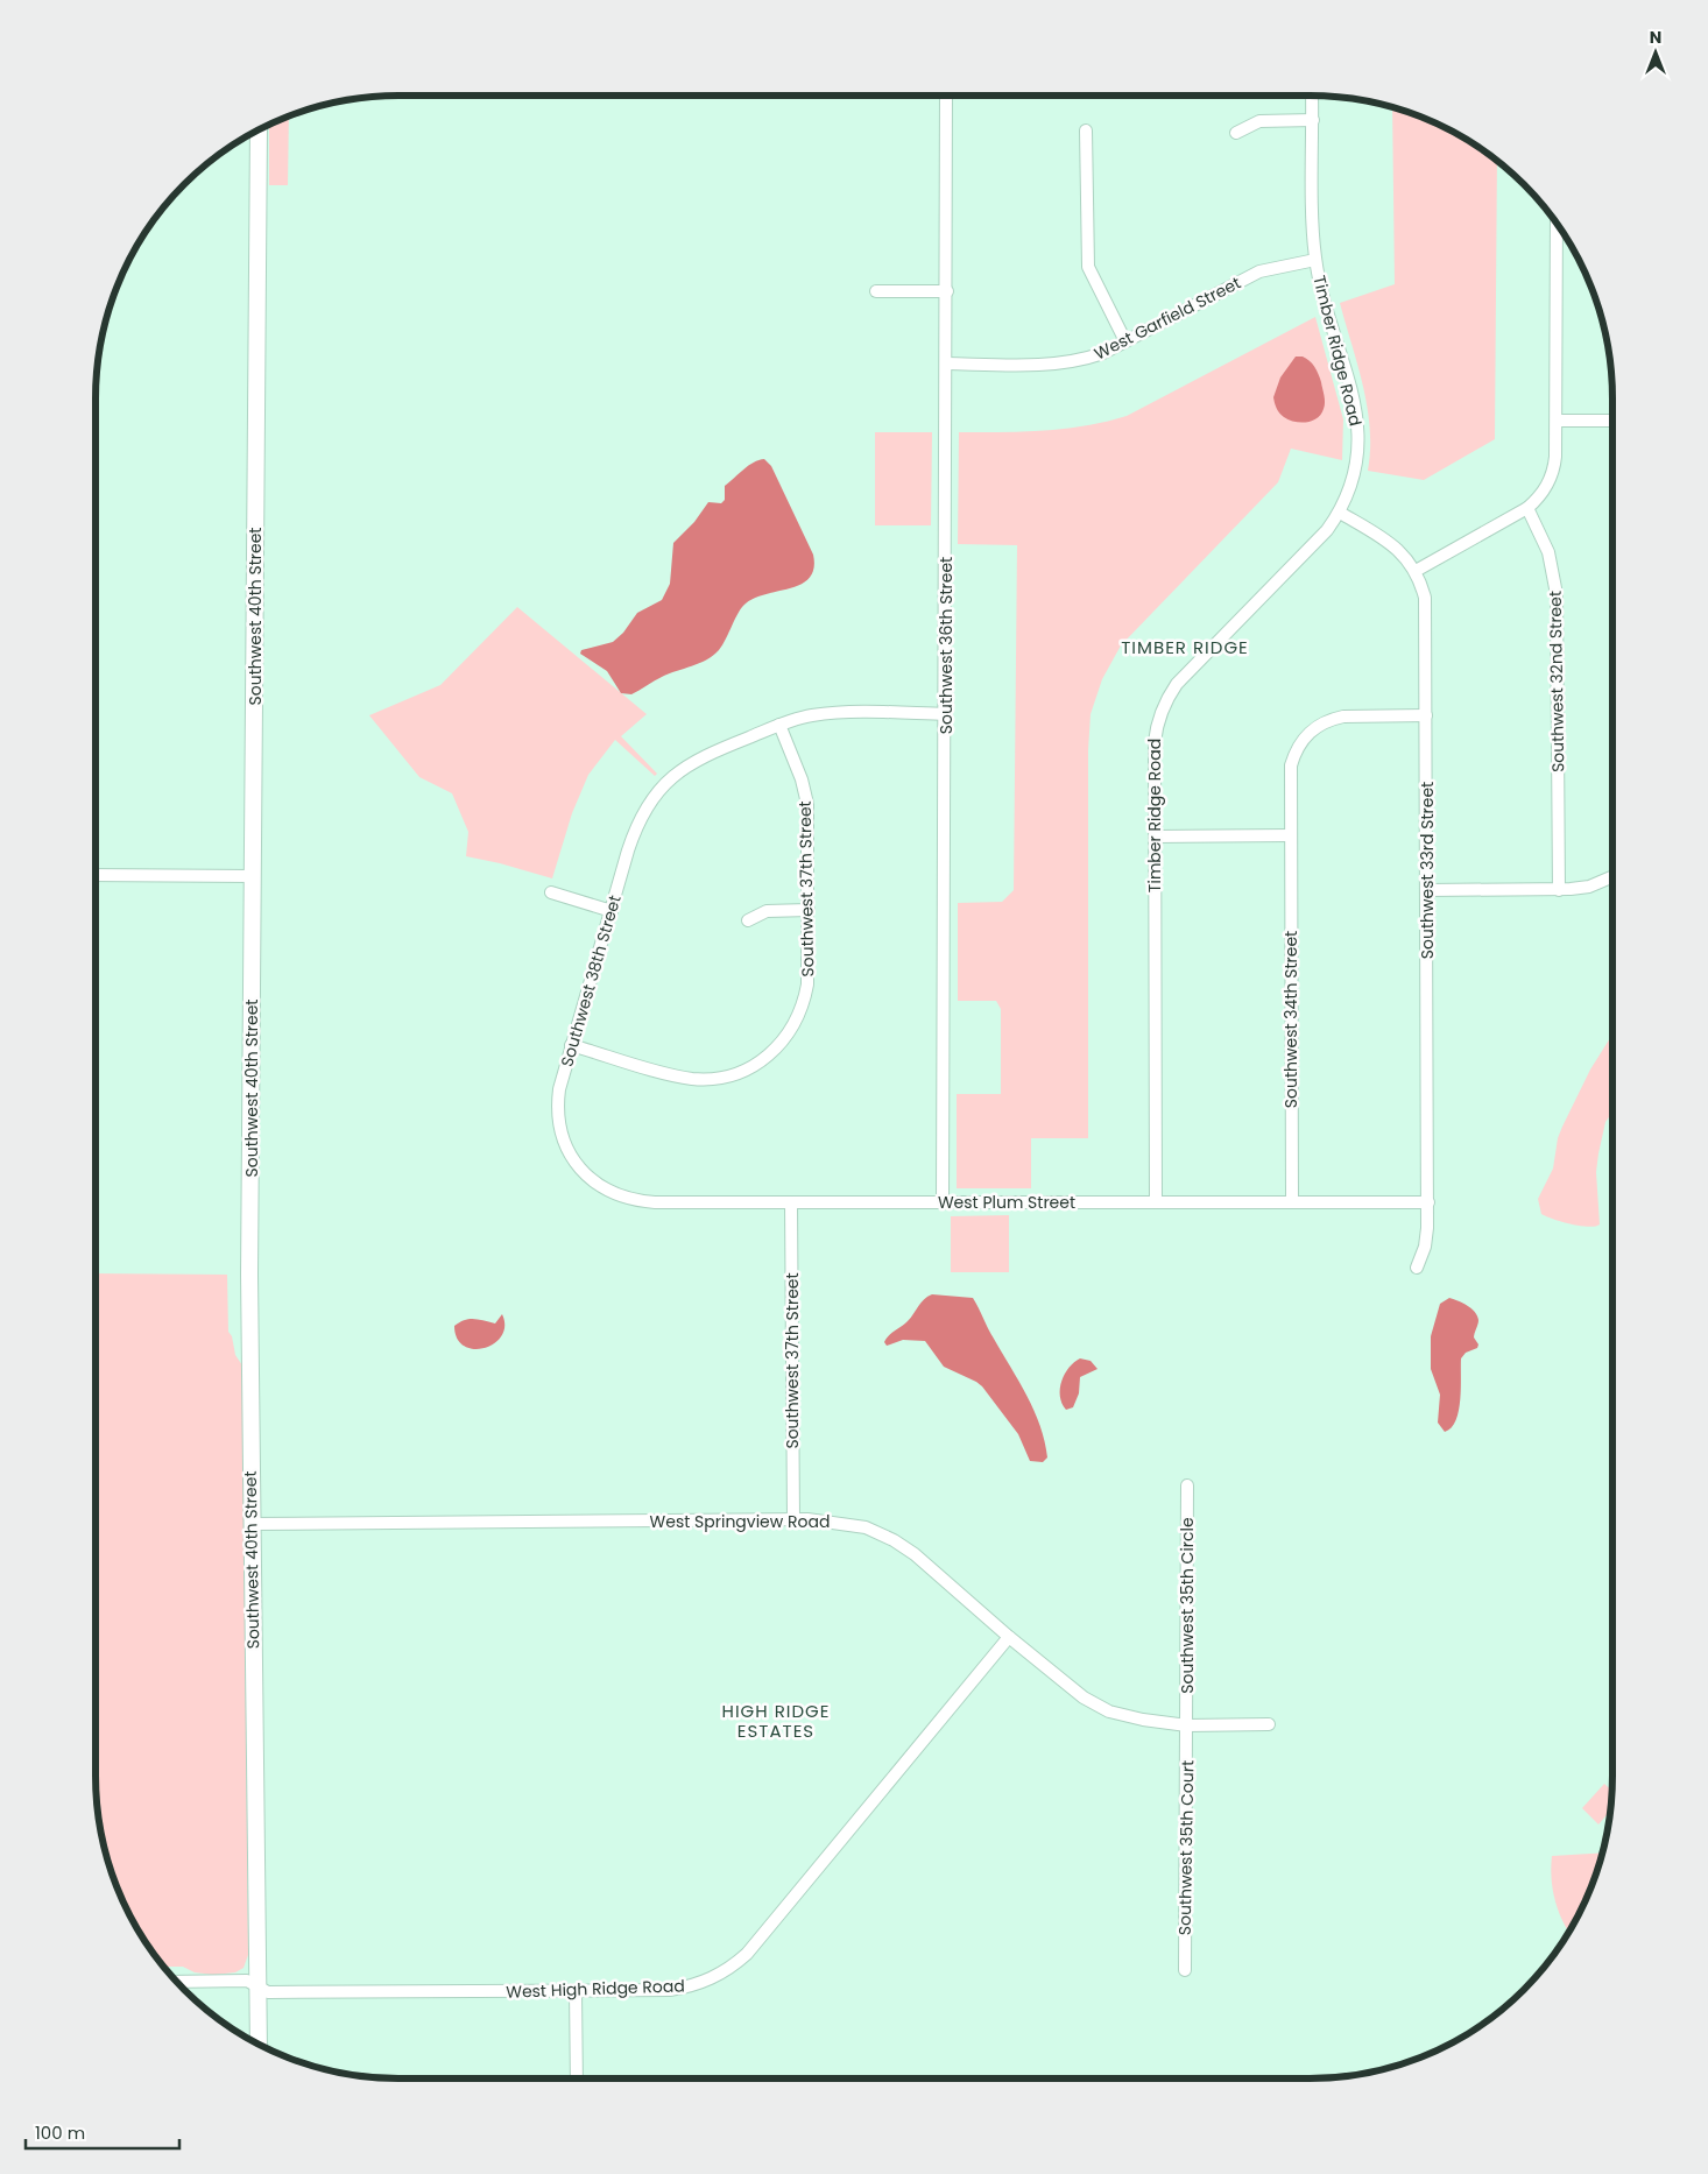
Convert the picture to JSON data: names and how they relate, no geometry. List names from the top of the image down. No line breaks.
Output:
{"streets":{"main road":["Southwest 40th Street"],"street":["West Garfield Street","Timber Ridge Road","Southwest 36th Street","Southwest 32nd Street","Southwest 33rd Street","Southwest 37th Street","Southwest 38th Street","Southwest 34th Street","West Plum Street","West Springview Road","Southwest 35th Circle","Southwest 35th Court","West High Ridge Road"]},"crossings":[["West Garfield Street","Timber Ridge Road"],["West Garfield Street","Southwest 36th Street"],["Timber Ridge Road","Southwest 33rd Street"],["Timber Ridge Road","West Plum Street"],["Southwest 40th Street","West Springview Road"],["Southwest 40th Street","West High Ridge Road"],["Southwest 36th Street","Southwest 38th Street"],["Southwest 36th Street","West Plum Street"],["Southwest 33rd Street","Southwest 34th Street"],["Southwest 33rd Street","West Plum Street"],["Southwest 37th Street","Southwest 38th Street"],["Southwest 37th Street","West Plum Street"],["Southwest 37th Street","West Springview Road"],["Southwest 38th Street","West Plum Street"],["Southwest 34th Street","West Plum Street"],["West Springview Road","Southwest 35th Circle"],["West Springview Road","Southwest 35th Court"],["West Springview Road","West High Ridge Road"],["Southwest 35th Circle","Southwest 35th Court"]],"districts":["TIMBER RIDGE","HIGH RIDGE ESTATES"],"scale_bar":"100 m","north":"top"}
